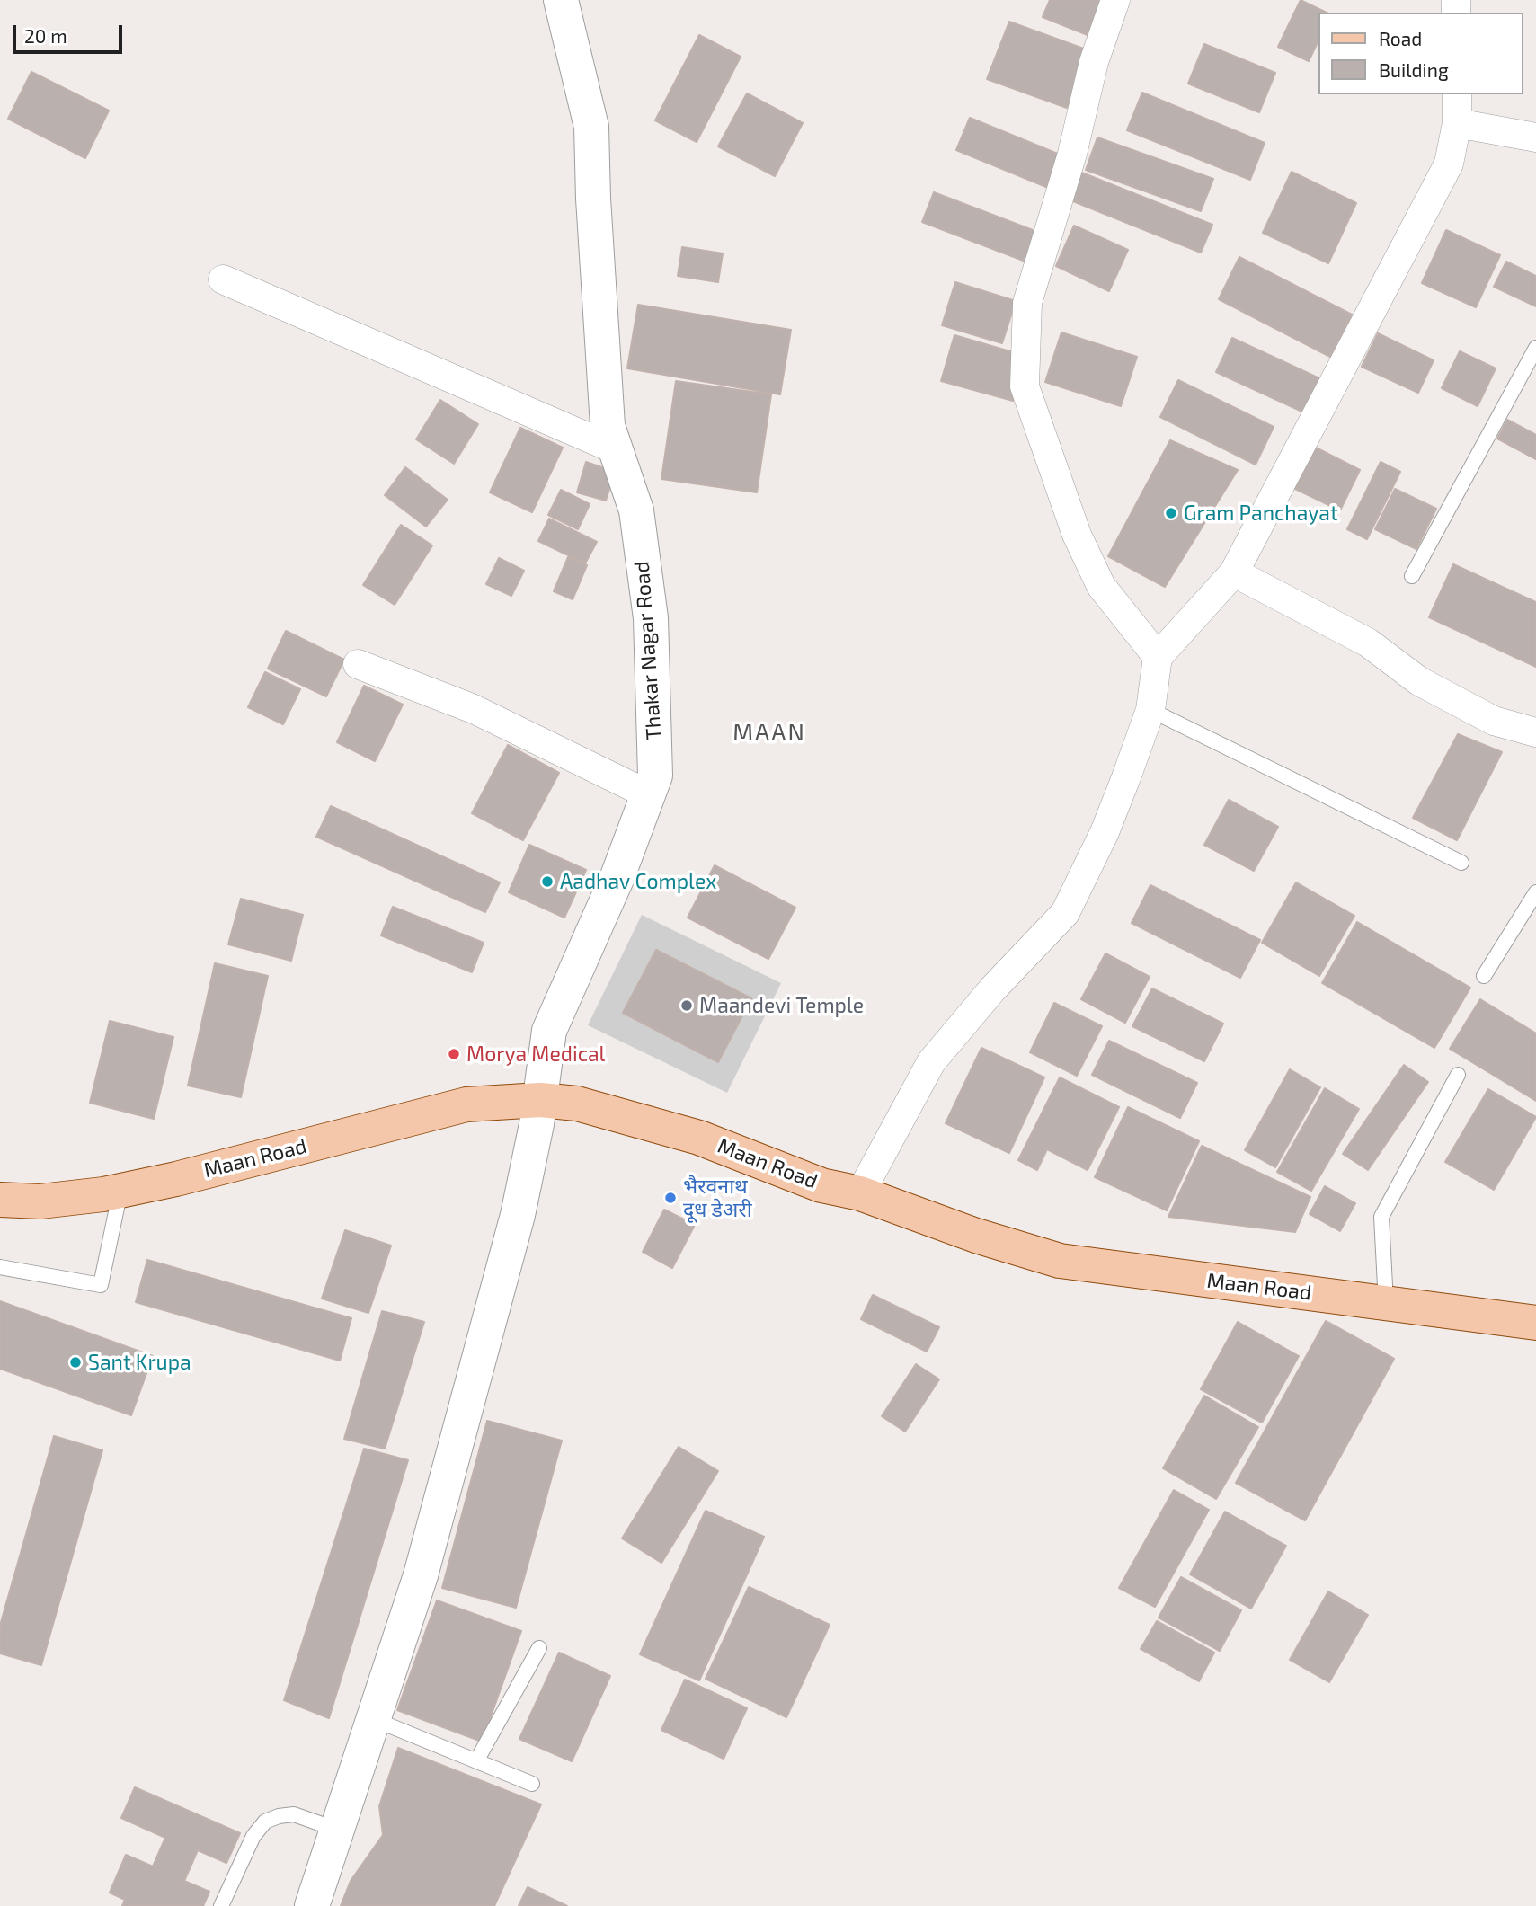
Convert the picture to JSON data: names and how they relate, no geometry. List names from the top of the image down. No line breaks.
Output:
{"streets":{"main road":["Maan Road"],"street":["Thakar Nagar Road"]},"crossings":[["Thakar Nagar Road","Maan Road"]],"districts":["MAAN"],"places":["Gram Panchayat","Aadhav Complex","Maandevi Temple","Morya Medical","भैरवनाथ दूध डेअरी","Sant Krupa"],"legend":["Road","Building"],"scale_bar":"20 m"}
